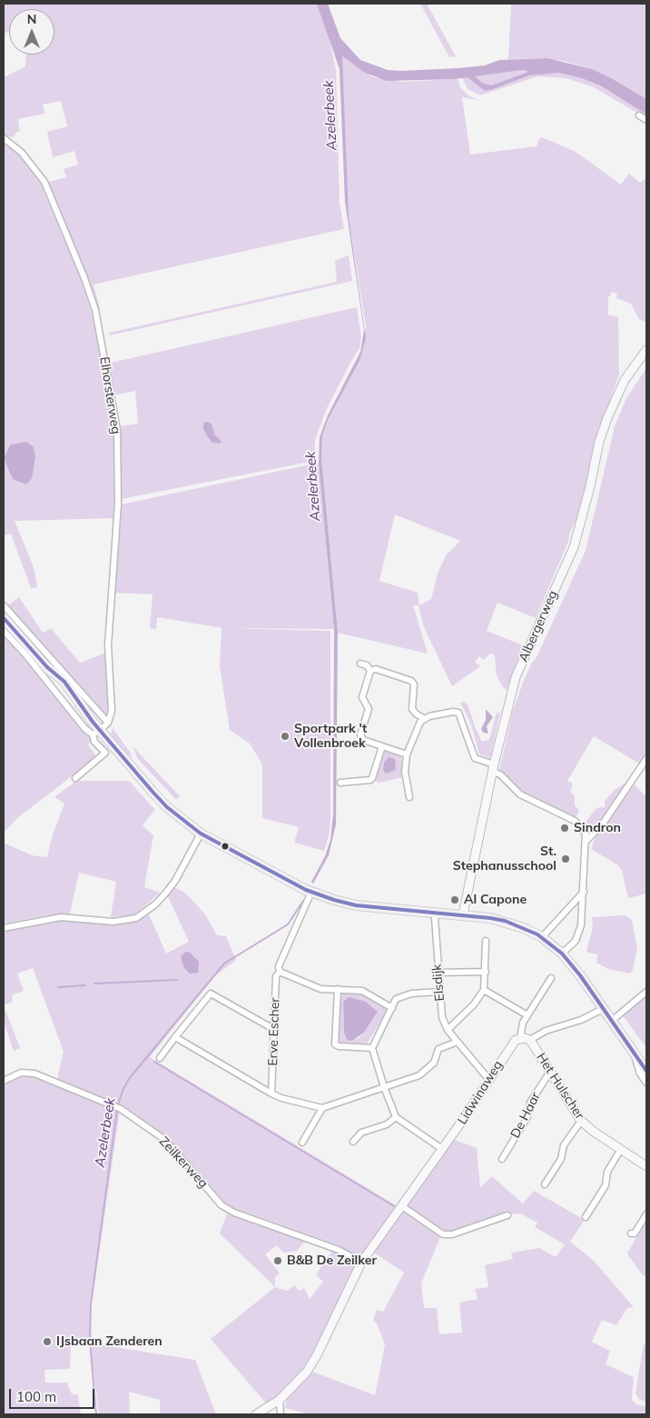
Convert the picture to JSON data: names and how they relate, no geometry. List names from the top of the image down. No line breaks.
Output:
{"streets":{"street":["Elhorsterweg","Albergerweg","Elsdijk","Erve Escher","Het Hulscher","Lidwinaweg","De Haar","Zeilkerweg"]},"crossings":[["Elsdijk","Lidwinaweg"],["Het Hulscher","Lidwinaweg"],["Het Hulscher","De Haar"],["Lidwinaweg","Zeilkerweg"]],"water":["Azelerbeek"],"places":["Sportpark 't Vollenbroek","Sindron","St. Stephanusschool","Al Capone","B&B De Zeilker","IJsbaan Zenderen"],"scale_bar":"100 m","north":"top"}
